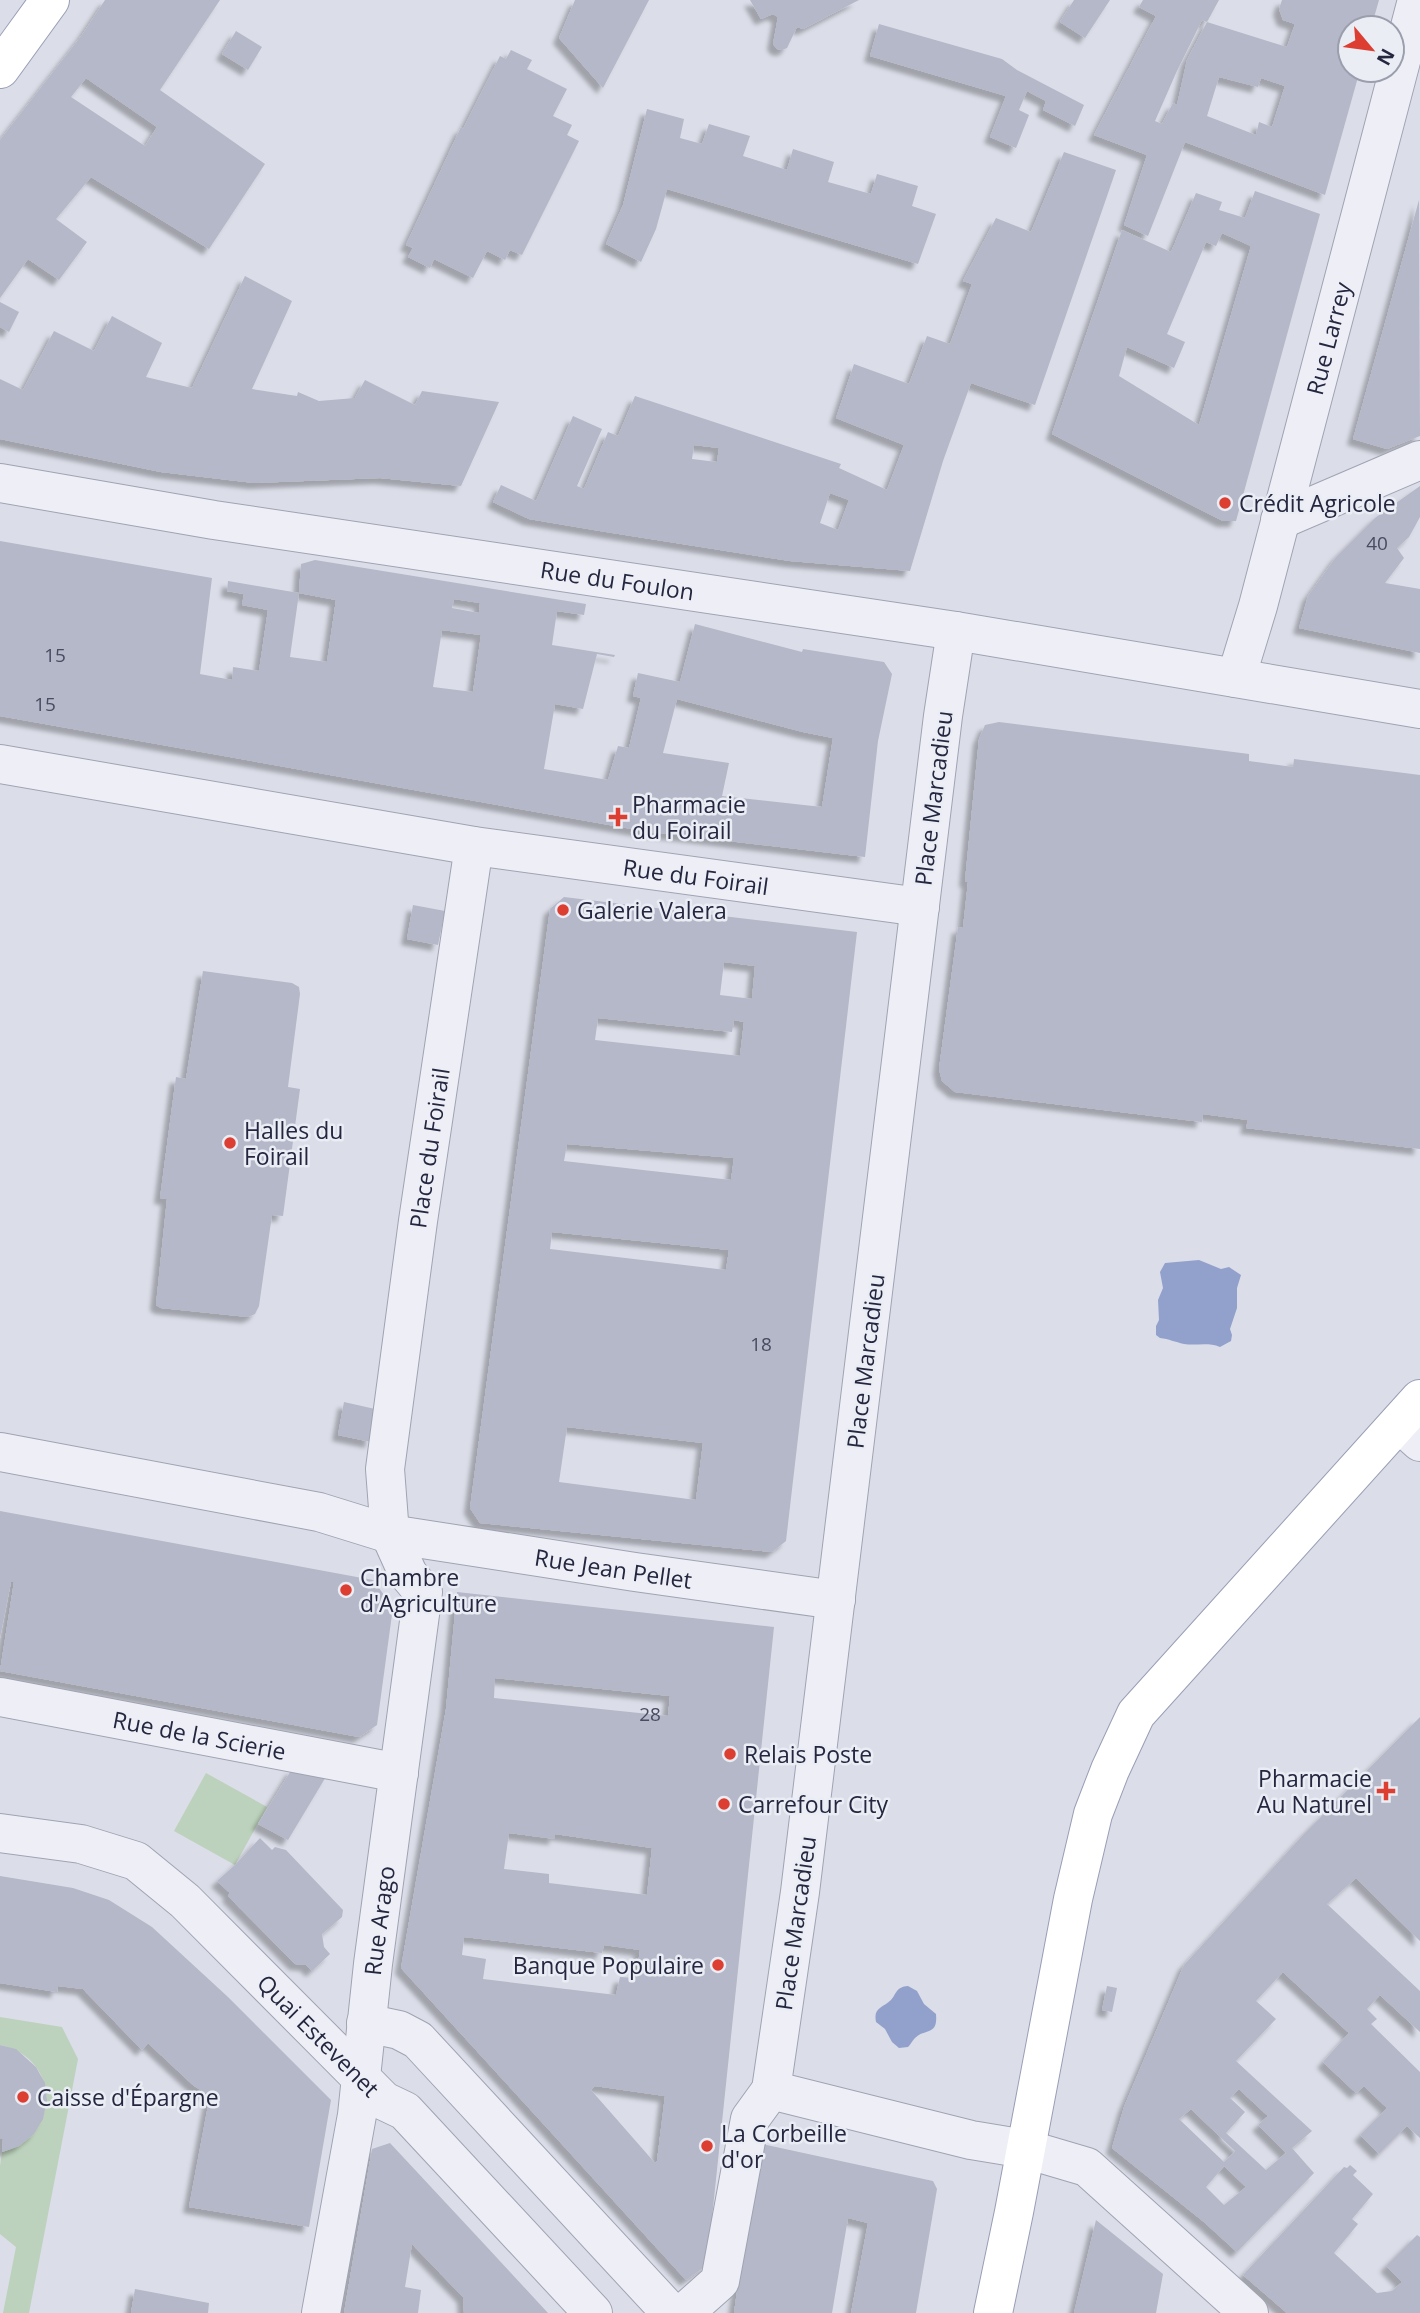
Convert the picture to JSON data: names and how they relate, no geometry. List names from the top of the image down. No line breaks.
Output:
{"streets":{"street":["Rue Larrey","Rue du Foulon","Place Marcadieu","Rue du Foirail","Place du Foirail","Rue Jean Pellet","Rue de la Scierie","Rue Arago","Quai Estevenet"]},"crossings":[["Rue Larrey","Rue du Foulon"],["Rue du Foulon","Place Marcadieu"],["Place Marcadieu","Rue du Foirail"],["Place Marcadieu","Rue Jean Pellet"],["Rue du Foirail","Place du Foirail"],["Place du Foirail","Rue Jean Pellet"],["Place du Foirail","Rue Arago"],["Rue Jean Pellet","Rue Arago"],["Rue de la Scierie","Rue Arago"],["Rue Arago","Quai Estevenet"]],"places":{"other":["Crédit Agricole","Galerie Valera","Halles du Foirail","Chambre d'Agriculture","Relais Poste","Carrefour City","Banque Populaire","Caisse d'Épargne","La Corbeille d'or"],"health":["Pharmacie du Foirail","Pharmacie Au Naturel"]},"house_numbers":["40","15","15","18","28"],"north":"bottom right"}
